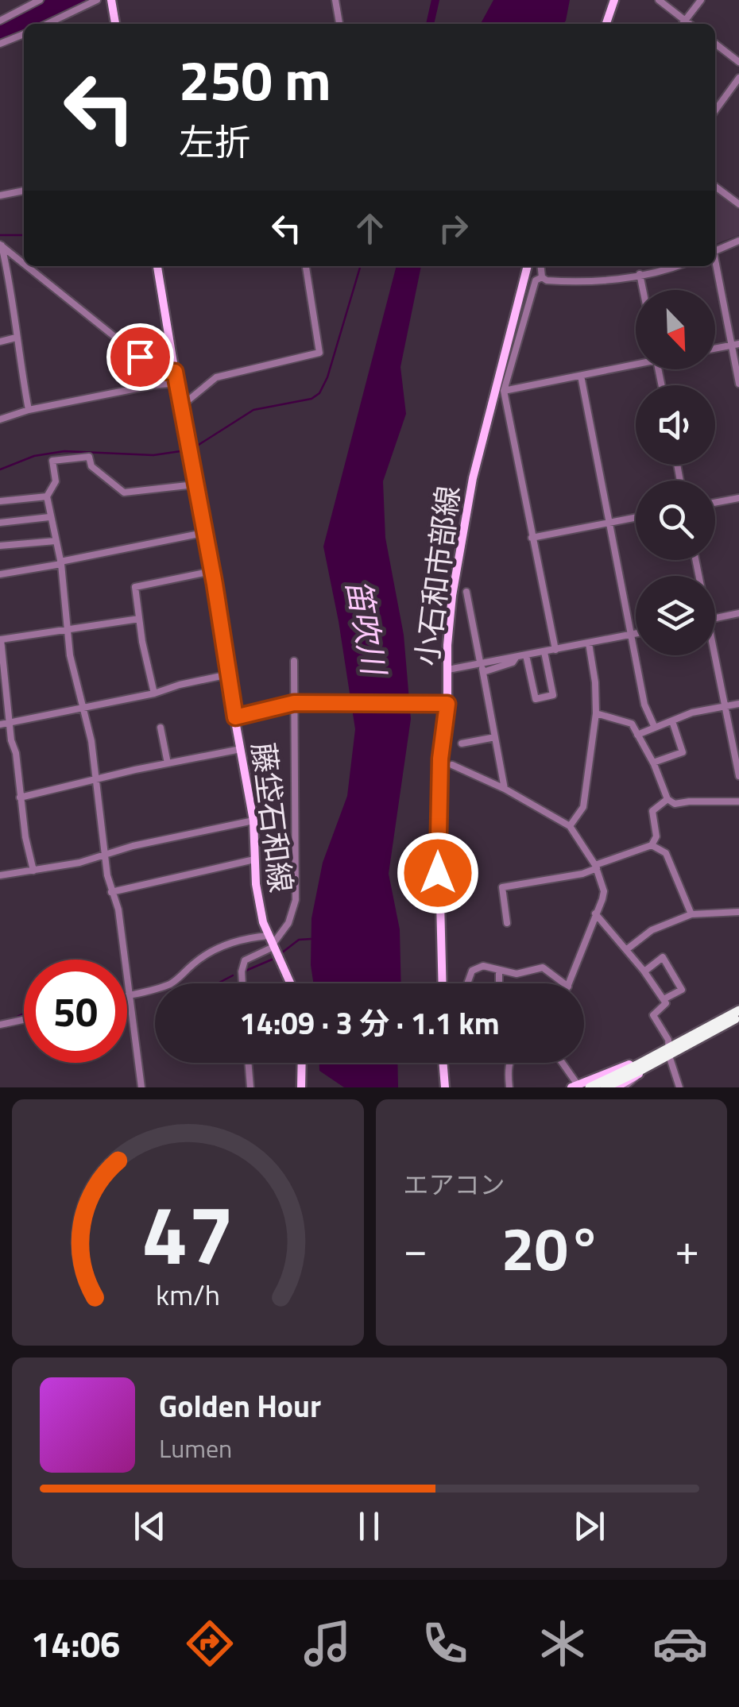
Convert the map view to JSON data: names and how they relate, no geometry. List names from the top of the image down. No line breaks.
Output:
{"streets":{"main road":["小石和市部線","藤垈石和線"]},"water":["笛吹川"],"north":"bottom right","page":{"turn":["250 m","左折"],"limit":"50","trip":"14:09 · 3 分 · 1.1 km","tile":"エアコン","heat":["−","20°","+"],"song":["Golden Hour","Lumen"],"tabs":"14:06","gauge":["47","km/h"]}}
